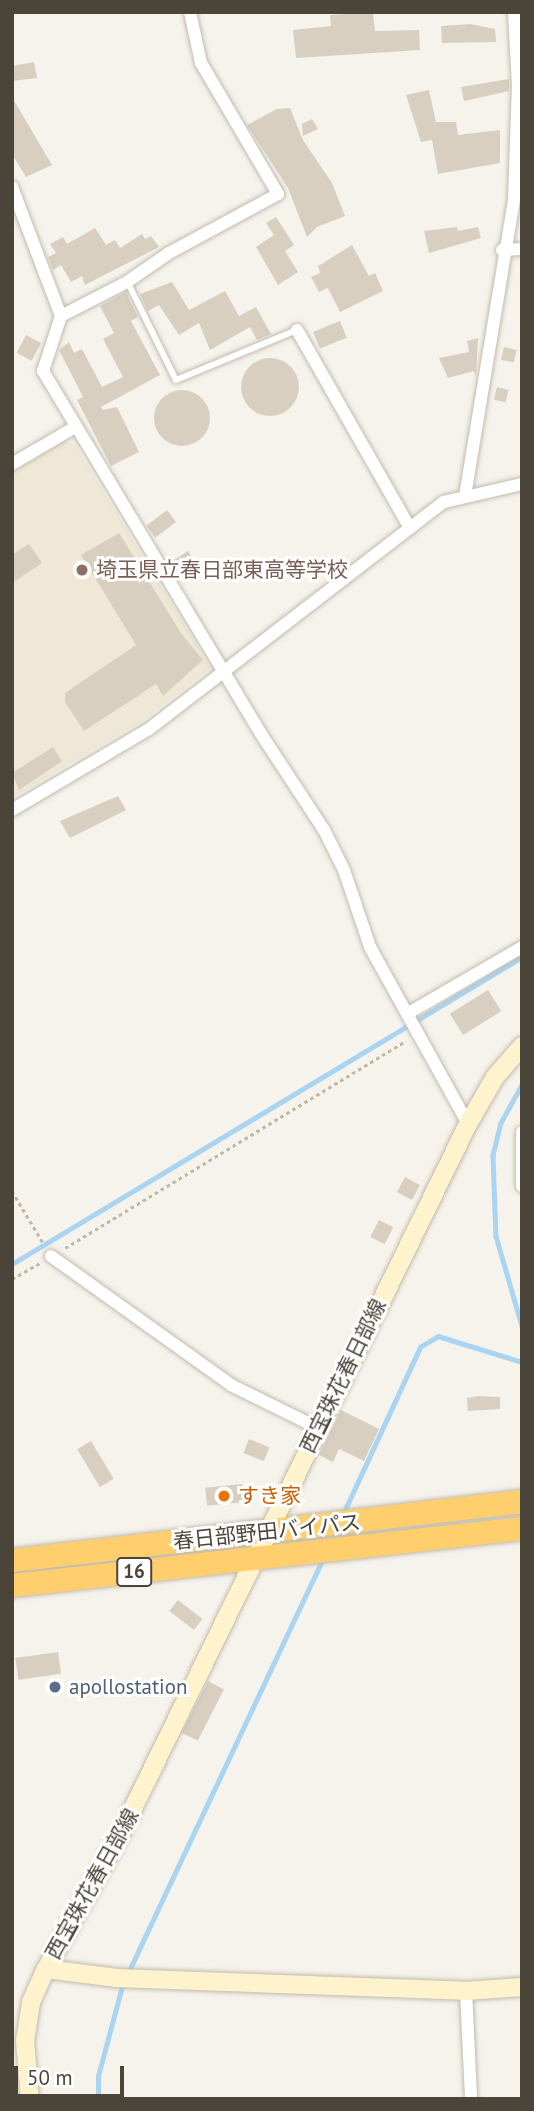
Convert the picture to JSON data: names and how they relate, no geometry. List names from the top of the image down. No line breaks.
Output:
{"streets":{"highway":["春日部野田バイパス","16"],"main road":["西宝珠花春日部線"]},"crossings":[["西宝珠花春日部線","春日部野田バイパス"]],"places":["埼玉県立春日部東高等学校","すき家","apollostation"],"scale_bar":"50 m"}
